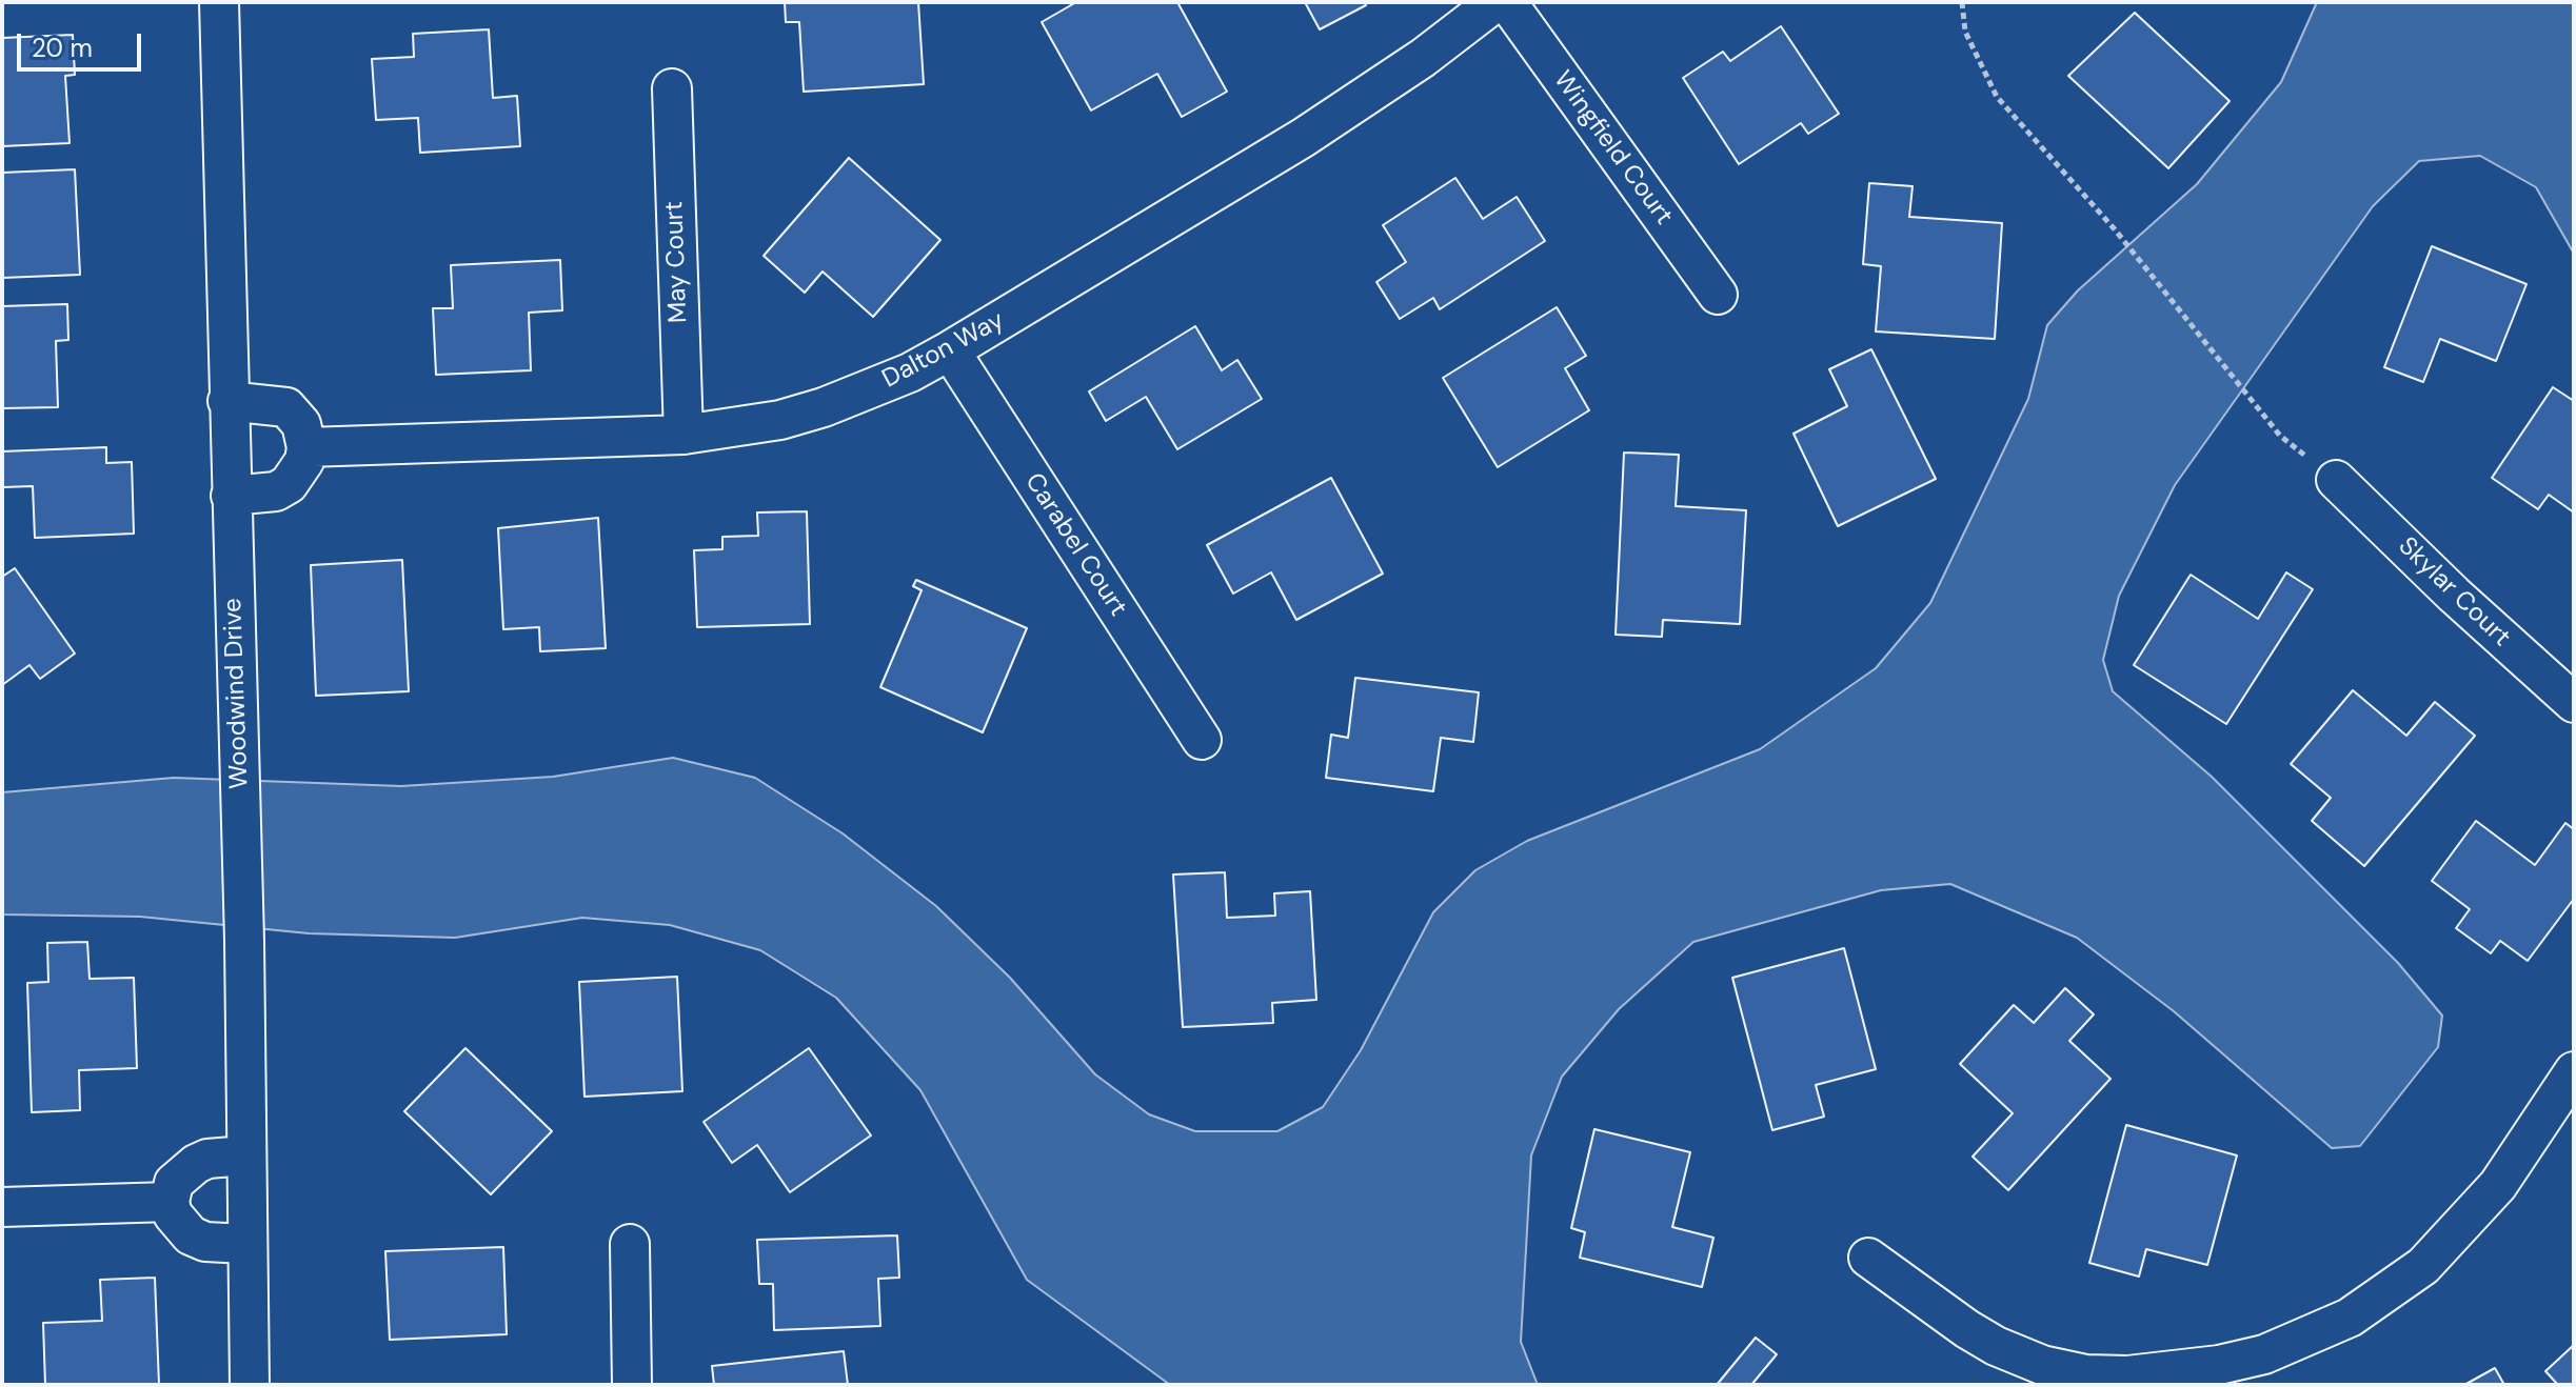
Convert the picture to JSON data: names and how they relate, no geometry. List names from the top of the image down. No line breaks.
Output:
{"streets":{"street":["Wingfield Court","May Court","Dalton Way","Carabel Court","Skylar Court","Woodwind Drive"]},"crossings":[["May Court","Dalton Way"],["Dalton Way","Carabel Court"]],"scale_bar":"20 m"}
